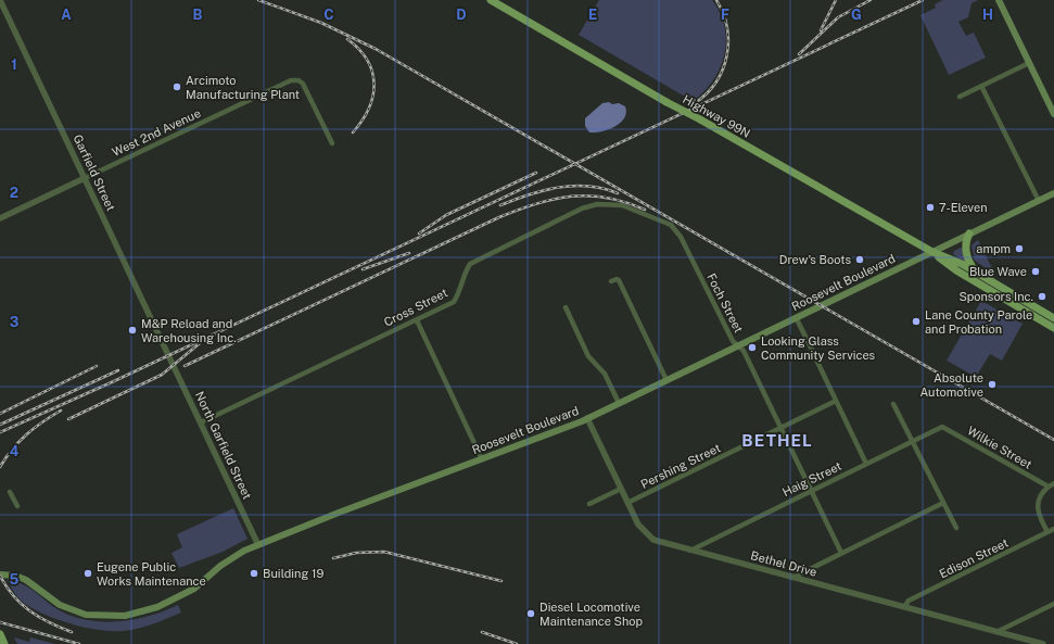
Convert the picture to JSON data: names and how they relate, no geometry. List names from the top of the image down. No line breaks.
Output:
{"streets":{"main road":["Highway 99N","Roosevelt Boulevard"],"street":["West 2nd Avenue","Garfield Street","Foch Street","Cross Street","North Garfield Street","Wilkie Street","Pershing Street","Haig Street","Edison Street","Bethel Drive"]},"crossings":[["Highway 99N","Roosevelt Boulevard"],["West 2nd Avenue","Garfield Street"],["Garfield Street","North Garfield Street"],["Roosevelt Boulevard","Foch Street"],["Roosevelt Boulevard","North Garfield Street"],["Roosevelt Boulevard","Bethel Drive"],["Foch Street","Cross Street"],["Foch Street","Pershing Street"],["Foch Street","Haig Street"],["Cross Street","North Garfield Street"],["Wilkie Street","Haig Street"],["Pershing Street","Bethel Drive"],["Haig Street","Bethel Drive"],["Edison Street","Bethel Drive"]],"districts":["BETHEL"],"places":["Arcimoto Manufacturing Plant","7-Eleven","ampm","Drew's Boots","Blue Wave","Sponsors Inc.","Lane County Parole and Probation","M&P Reload and Warehousing Inc.","Looking Glass Community Services","Absolute Automotive","Eugene Public Works Maintenance","Building 19","Diesel Locomotive Maintenance Shop"],"grid":{"columns":["A","B","C","D","E","F","G","H"],"rows":["1","2","3","4","5"]}}
